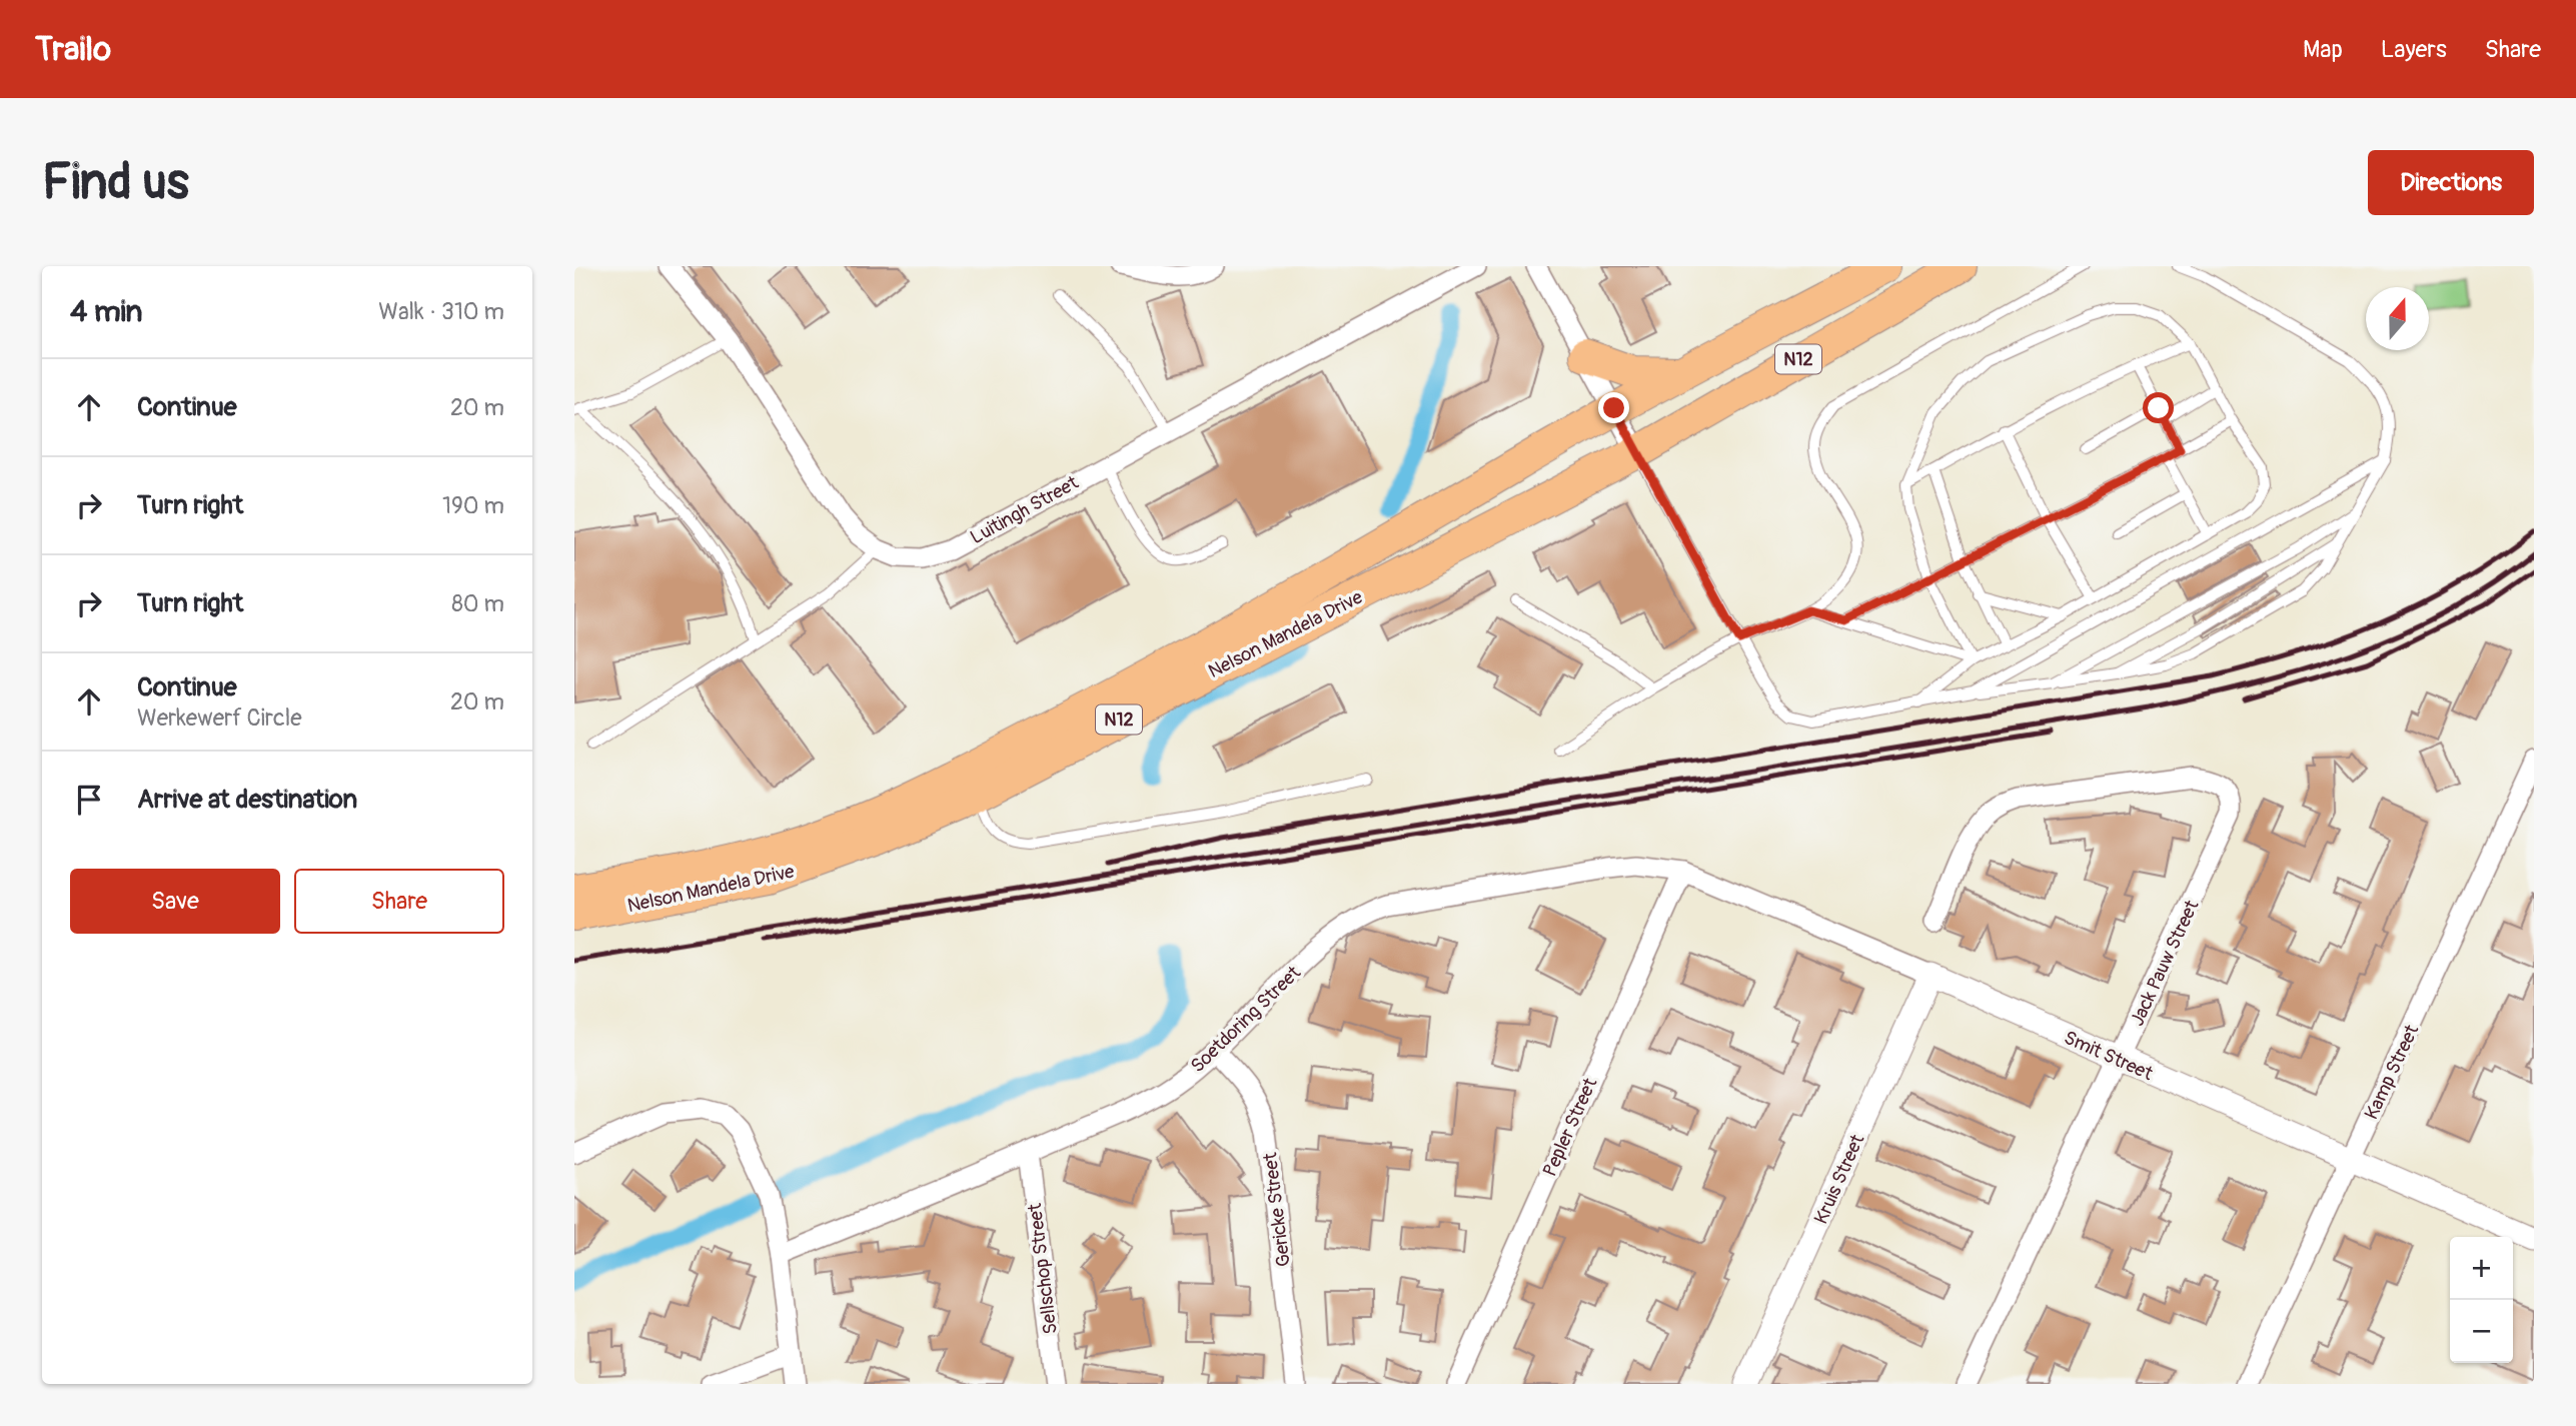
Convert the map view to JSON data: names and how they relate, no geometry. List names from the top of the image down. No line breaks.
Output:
{"streets":{"highway":["N12","Nelson Mandela Drive"],"street":["Luitingh Street","Jack Pauw Street","Soetdoring Street","Smit Street","Kamp Street","Pepler Street","Kruis Street","Gericke Street","Sellschop Street"]},"crossings":[["Jack Pauw Street","Smit Street"],["Soetdoring Street","Smit Street"],["Soetdoring Street","Pepler Street"],["Soetdoring Street","Gericke Street"],["Soetdoring Street","Sellschop Street"],["Smit Street","Kamp Street"],["Smit Street","Pepler Street"],["Smit Street","Kruis Street"]],"north":"top","page":{"header":"Trailo","nav":["Map","Layers","Share"],"buttons":["Directions",["Save","Share"]],"title":"Find us","heading":["4 min","Walk · 310 m"],"list":[["Continue","20 m"],["Turn right","190 m"],["Turn right","80 m"],["Continue","Werkewerf Circle","20 m"],"Arrive at destination"],"map_buttons":["+","−"]}}
